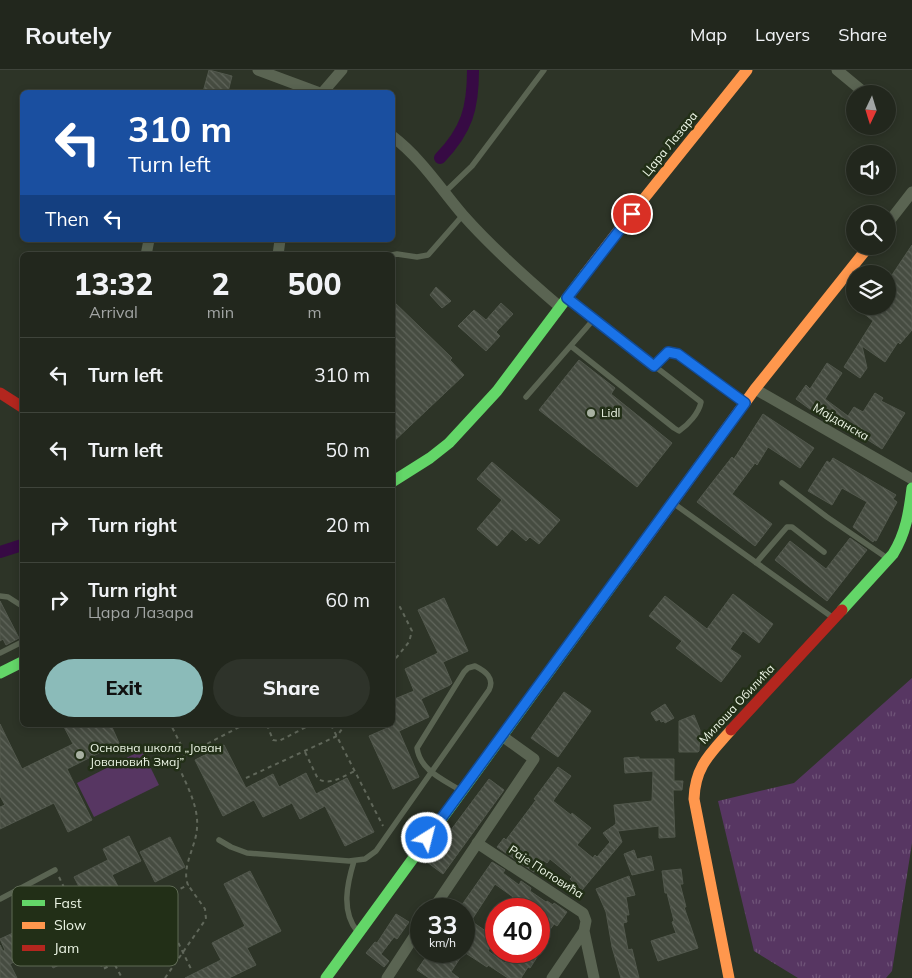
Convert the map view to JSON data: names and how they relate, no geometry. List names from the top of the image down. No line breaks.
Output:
{"streets":{"street":["Цара Лазара","Мајданска","Милоша Обилића","Раје Поповића"]},"places":["Lidl","Основна школа „Јован Јовановић Змај”"],"legend":["Fast","Slow","Jam"],"north":"bottom","page":{"header":"Routely","nav":["Map","Layers","Share"],"turn":["310 m","Turn left"],"then":"Then","eta":["13:32","Arrival","2","min","500","m"],"list":[{"name":"Turn left","value":"310 m"},{"name":"Turn left","value":"50 m"},{"name":"Turn right","value":"20 m"},{"name":"Turn right","note":"Цара Лазара","value":"60 m"}],"buttons":["Exit","Share"],"speed":"33 km/h","limit":"40"}}
